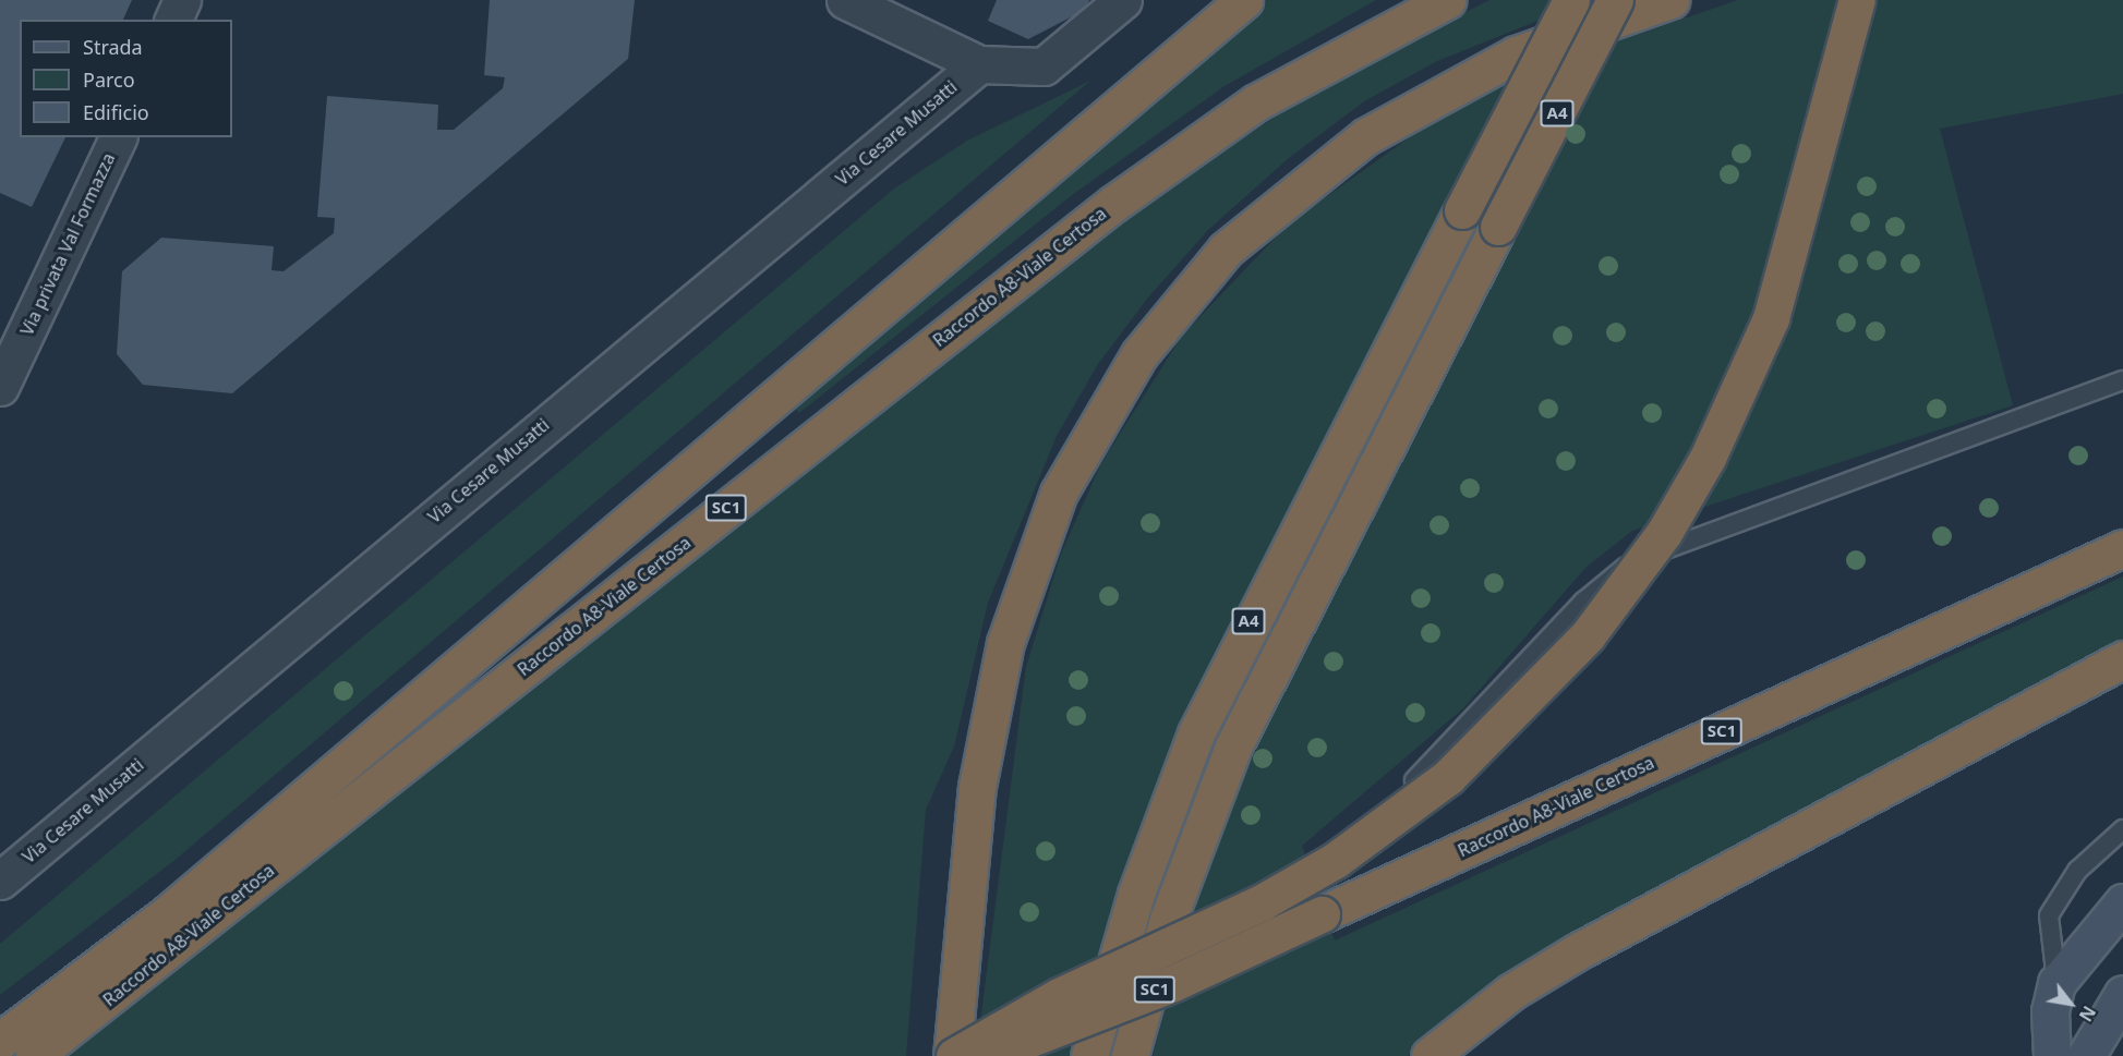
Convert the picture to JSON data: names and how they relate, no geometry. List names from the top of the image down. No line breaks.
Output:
{"streets":{"highway":["A4","Raccordo A8-Viale Certosa","SC1"],"street":["Via Cesare Musatti","Via privata Val Formazza"]},"legend":["Strada","Parco","Edificio"],"north":"bottom right"}
